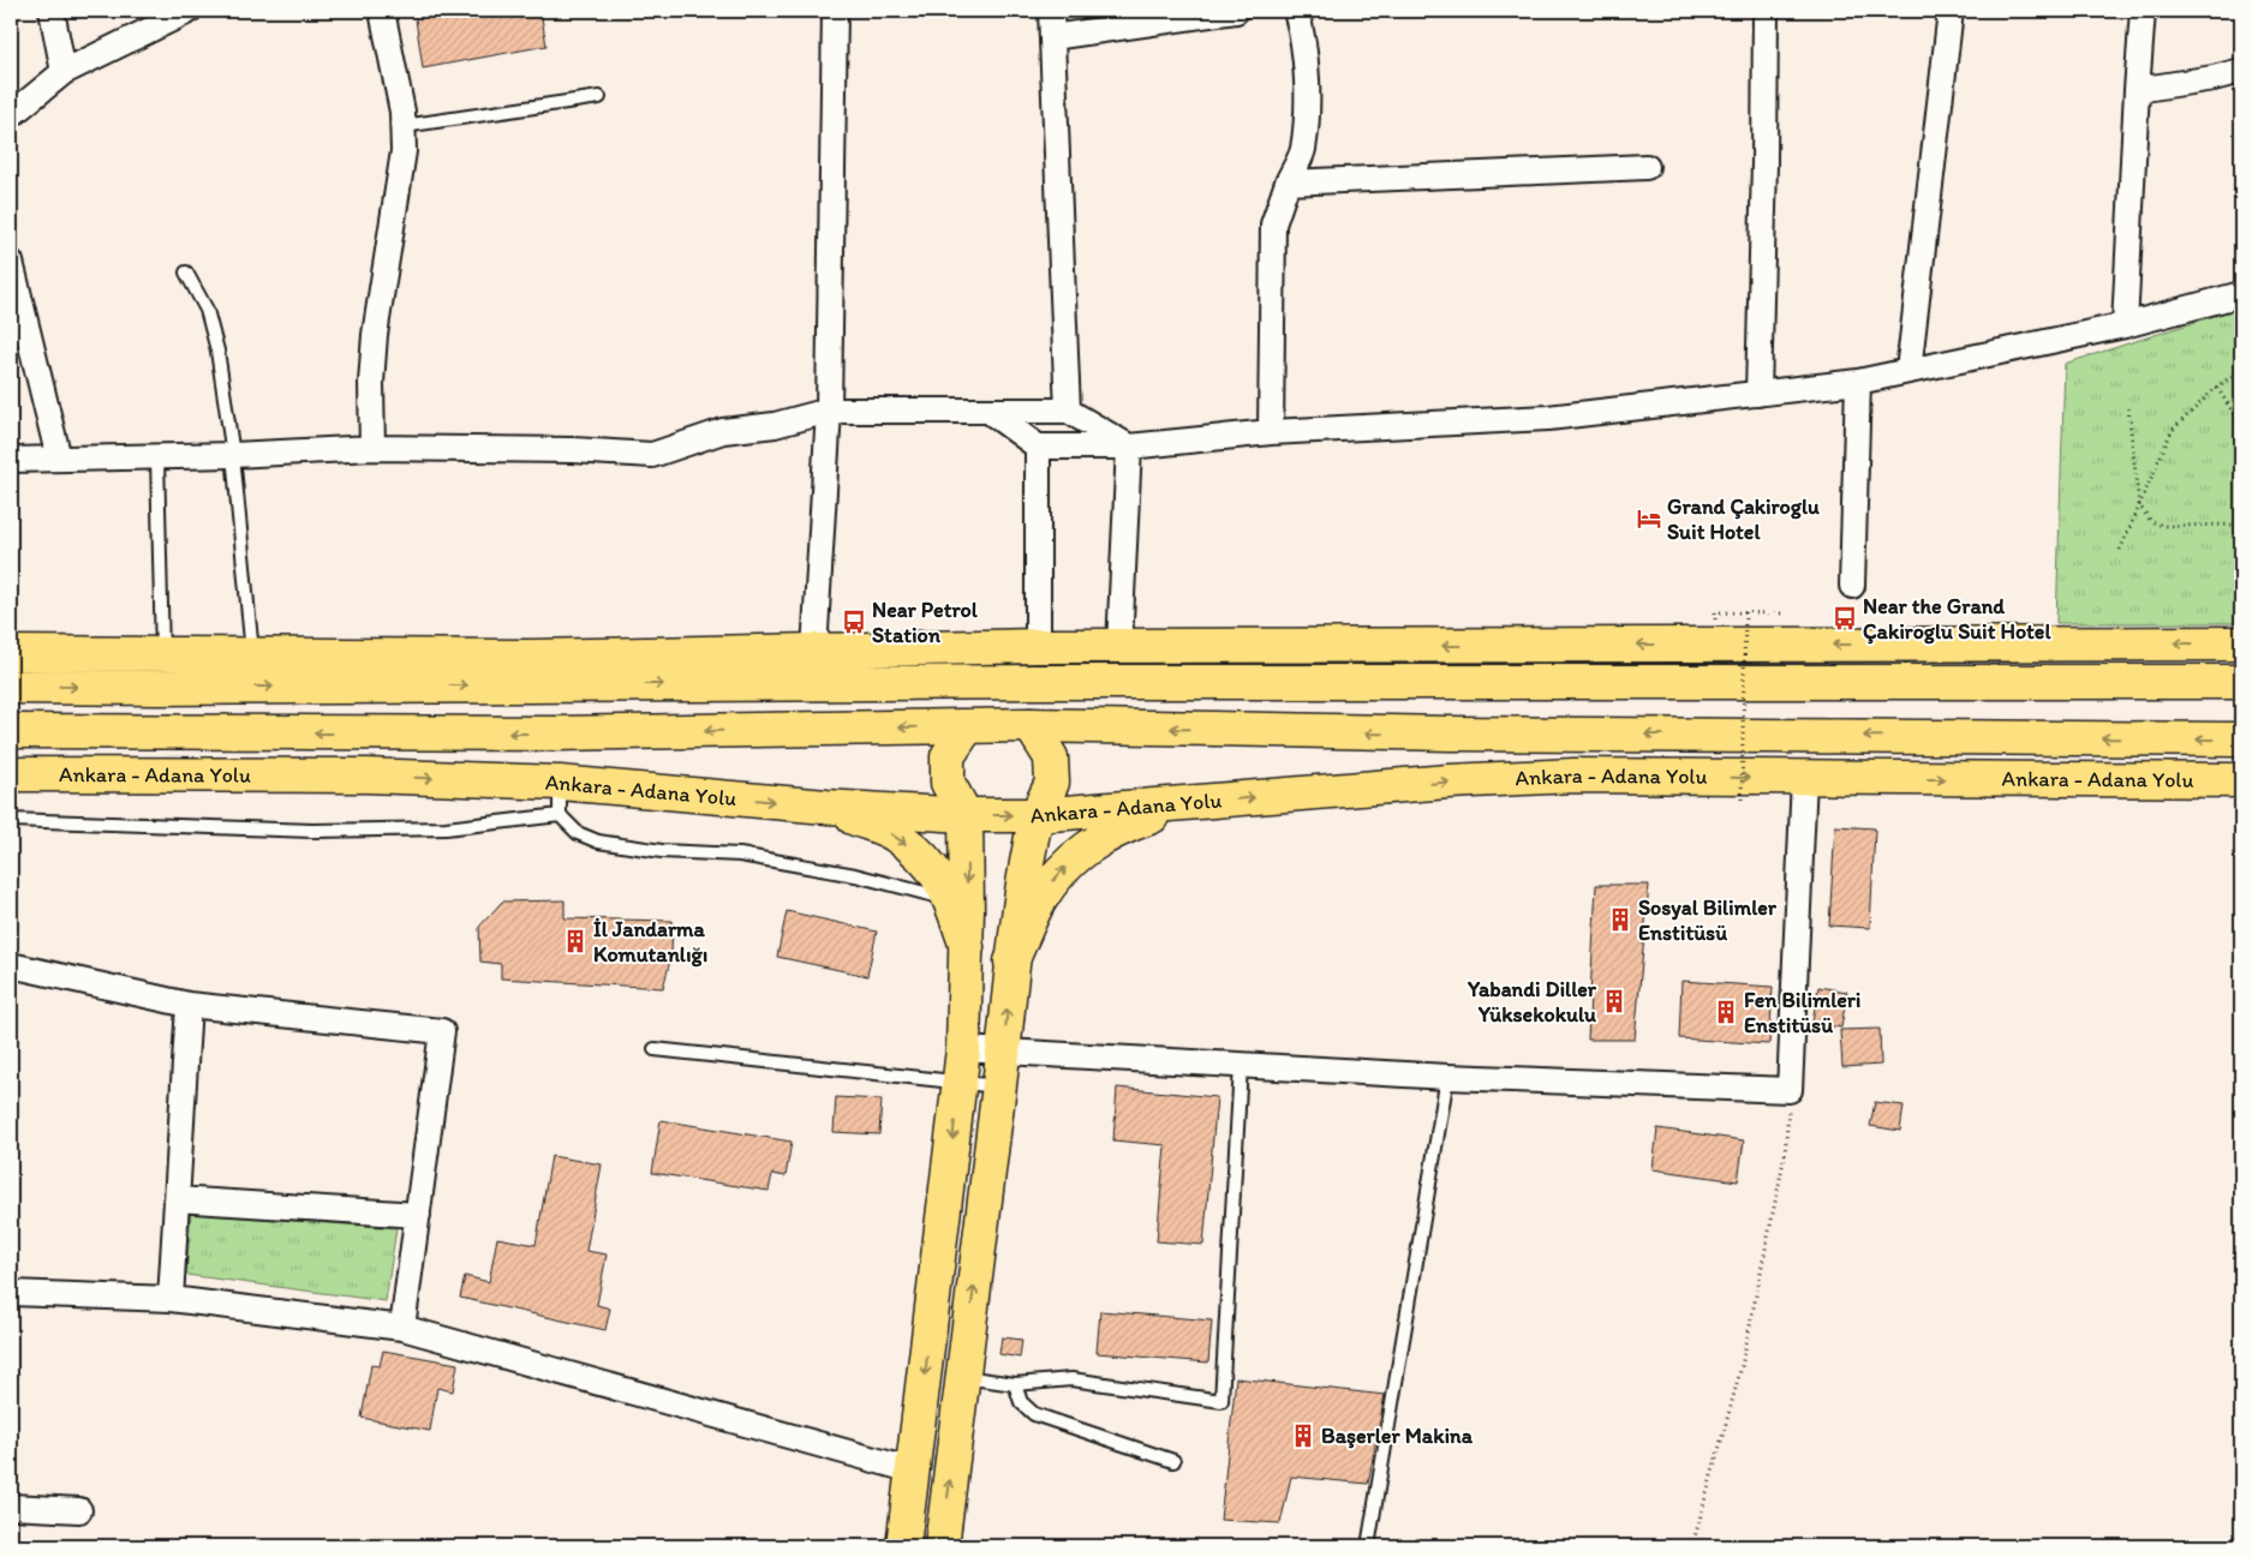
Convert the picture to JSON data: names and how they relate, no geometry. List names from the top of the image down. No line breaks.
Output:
{"streets":{"main road":["Ankara - Adana Yolu"]},"places":{"hotel":["Grand Çakiroglu Suit Hotel"],"bus stop":["Near the Grand Çakiroglu Suit Hotel","Near Petrol Station"],"building":["Sosyal Bilimler Enstitüsü","İl Jandarma Komutanlığı","Yabandi Diller Yüksekokulu","Fen Bilimleri Enstitüsü","Başerler Makina"]}}
